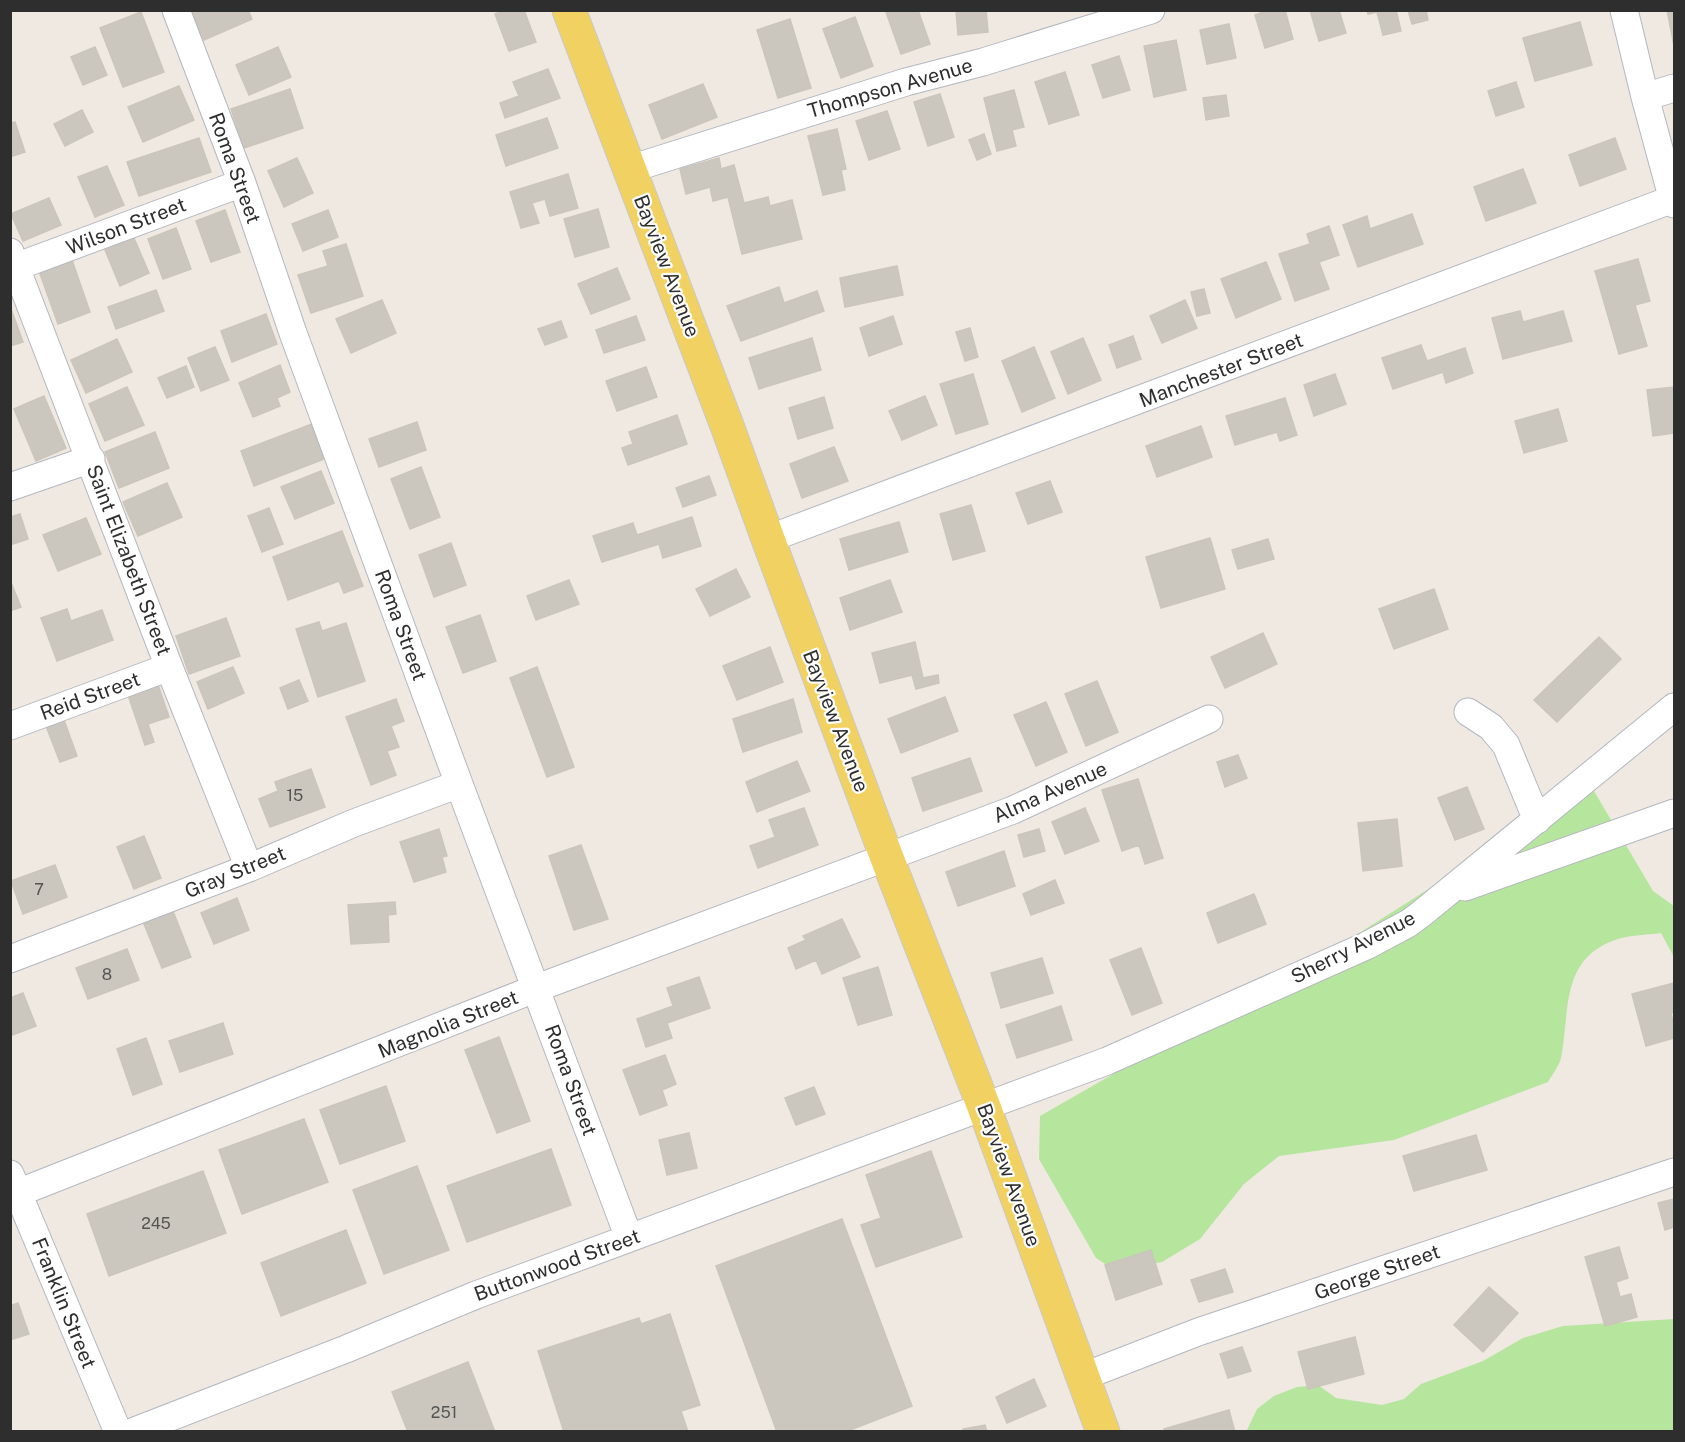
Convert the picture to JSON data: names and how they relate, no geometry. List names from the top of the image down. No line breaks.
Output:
{"streets":{"main road":["Bayview Avenue"],"street":["Thompson Avenue","Roma Street","Wilson Street","Manchester Street","Saint Elizabeth Street","Reid Street","Alma Avenue","Gray Street","Sherry Avenue","Magnolia Street","Buttonwood Street","George Street","Franklin Street"]},"crossings":[["Thompson Avenue","Bayview Avenue"],["Roma Street","Wilson Street"],["Roma Street","Gray Street"],["Roma Street","Magnolia Street"],["Roma Street","Buttonwood Street"],["Wilson Street","Saint Elizabeth Street"],["Bayview Avenue","Manchester Street"],["Bayview Avenue","Alma Avenue"],["Bayview Avenue","Sherry Avenue"],["Bayview Avenue","Magnolia Street"],["Bayview Avenue","Buttonwood Street"],["Bayview Avenue","George Street"],["Saint Elizabeth Street","Reid Street"],["Saint Elizabeth Street","Gray Street"],["Alma Avenue","Magnolia Street"],["Sherry Avenue","Buttonwood Street"],["Magnolia Street","Franklin Street"]],"house_numbers":["15","7","8","245","251"]}
